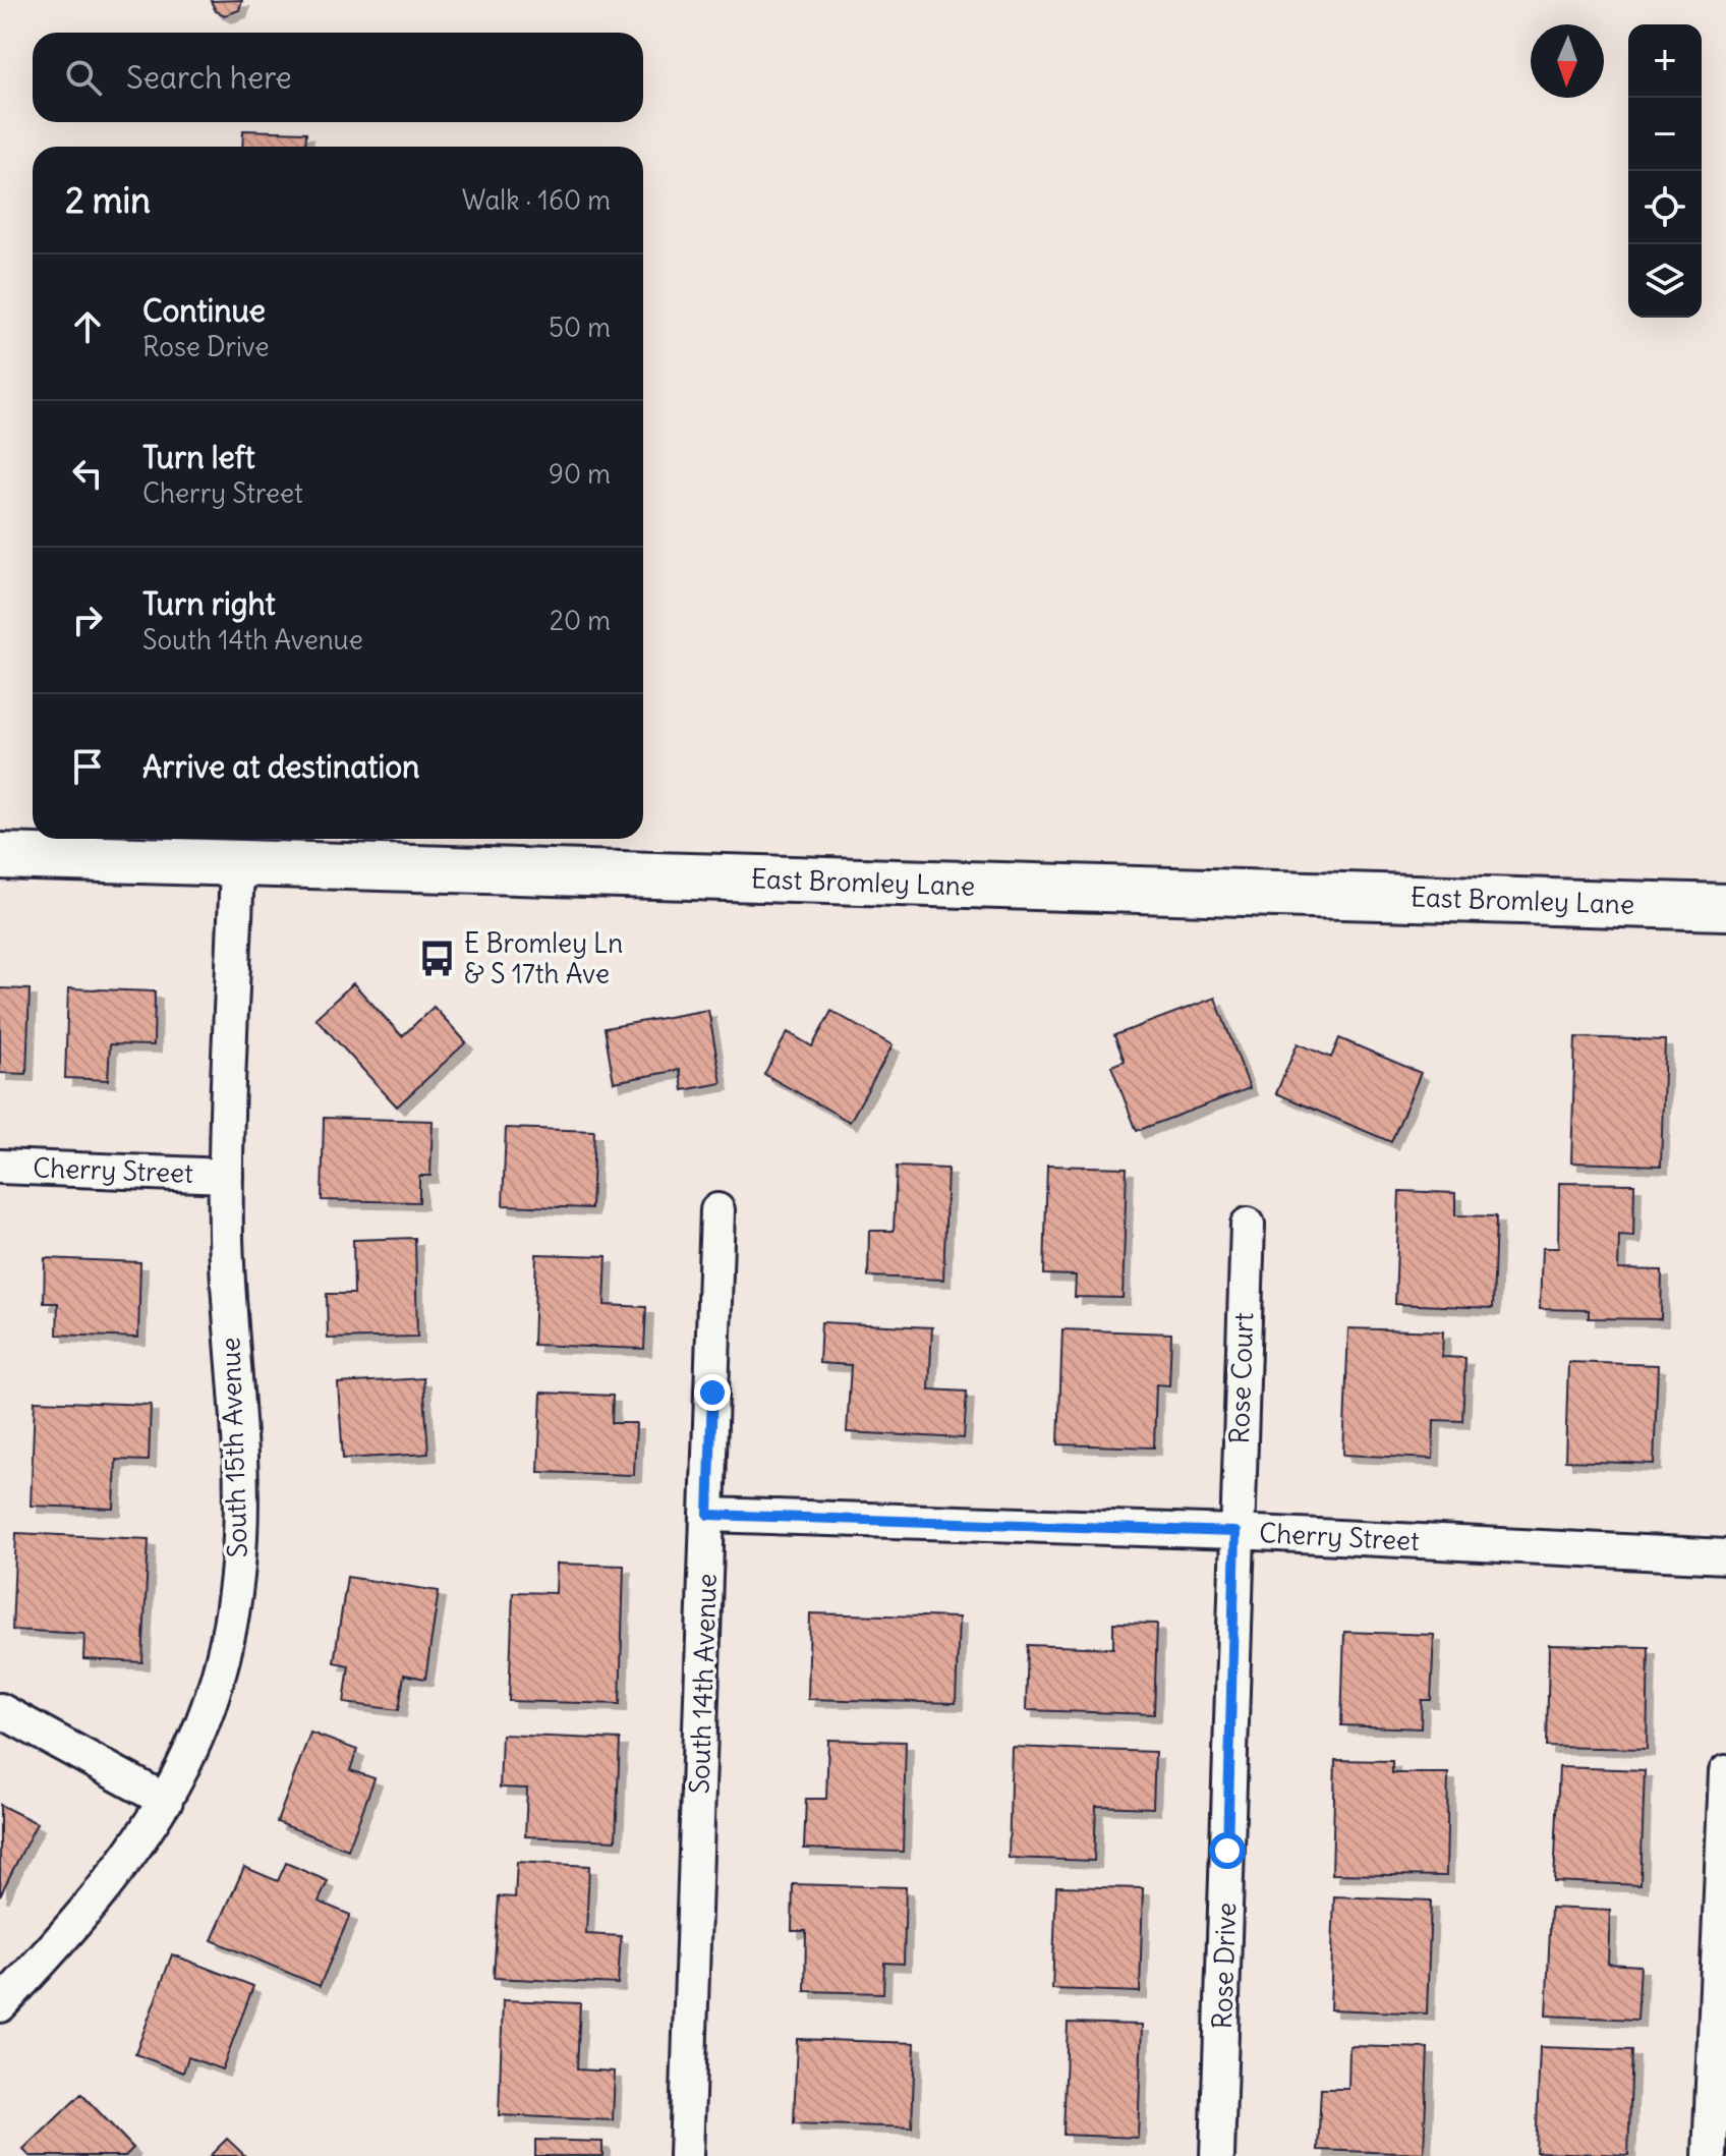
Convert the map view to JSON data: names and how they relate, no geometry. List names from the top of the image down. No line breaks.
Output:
{"streets":{"main road":["East Bromley Lane"],"street":["Cherry Street","Rose Court","South 15th Avenue","South 14th Avenue","Rose Drive"]},"crossings":[["East Bromley Lane","South 15th Avenue"],["Cherry Street","Rose Court"],["Cherry Street","South 15th Avenue"],["Cherry Street","South 14th Avenue"],["Cherry Street","Rose Drive"],["Rose Court","Rose Drive"]],"places":{"bus stop":["E Bromley Ln & S 17th Ave"]},"north":"bottom","page":{"map_buttons":["+","−"],"search":"Search here","heading":["2 min","Walk · 160 m"],"list":[["Continue","Rose Drive","50 m"],["Turn left","Cherry Street","90 m"],["Turn right","South 14th Avenue","20 m"],"Arrive at destination"]}}
